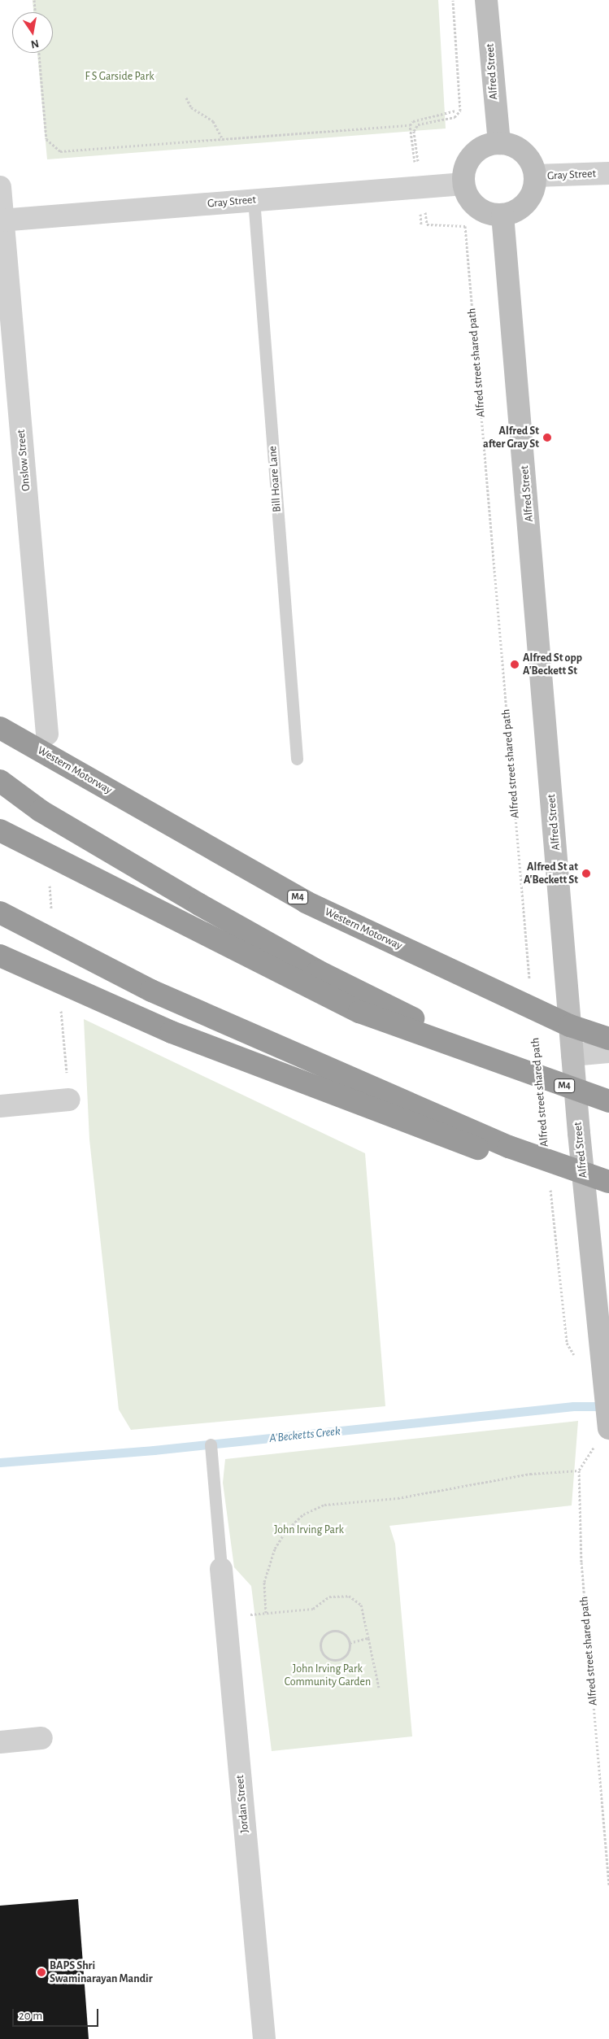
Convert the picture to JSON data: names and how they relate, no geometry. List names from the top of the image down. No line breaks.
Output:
{"streets":{"highway":["Western Motorway","M4"],"street":["Alfred Street","Gray Street","Onslow Street","Jordan Street"],"lane":["Bill Hoare Lane"],"path":["Alfred street shared path"]},"crossings":[["Alfred Street","Gray Street"],["Gray Street","Alfred street shared path"],["Gray Street","Onslow Street"],["Gray Street","Bill Hoare Lane"]],"water":["A'Becketts Creek"],"parks":["F S Garside Park","John Irving Park","John Irving Park Community Garden"],"places":["Alfred St after Gray St","Alfred St opp A'Beckett St","Alfred St at A'Beckett St","BAPS Shri Swaminarayan Mandir"],"scale_bar":"20 m","north":"bottom"}
